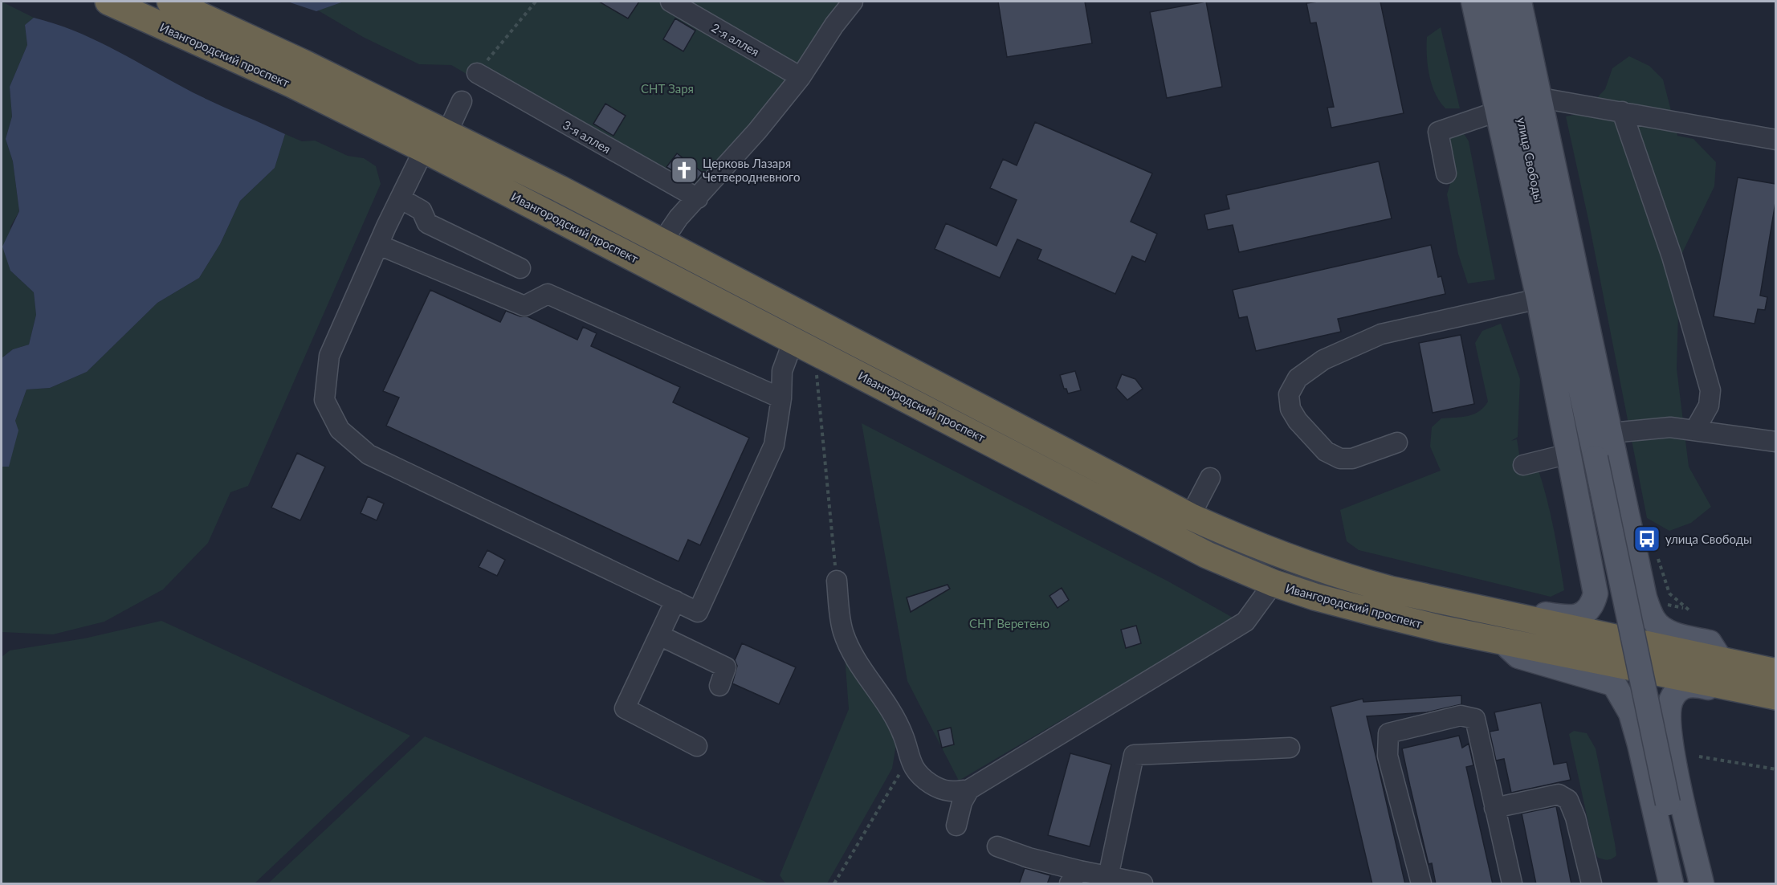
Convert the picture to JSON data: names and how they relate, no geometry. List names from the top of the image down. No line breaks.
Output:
{"streets":{"highway":["Ивангородский проспект"],"main road":["улица Свободы"],"street":["2-я аллея","3-я аллея"]},"crossings":[["Ивангородский проспект","улица Свободы"]],"parks":["СНТ Заря","СНТ Веретено"],"places":{"church":["Церковь Лазаря Четверодневного"],"bus stop":["улица Свободы"]}}
